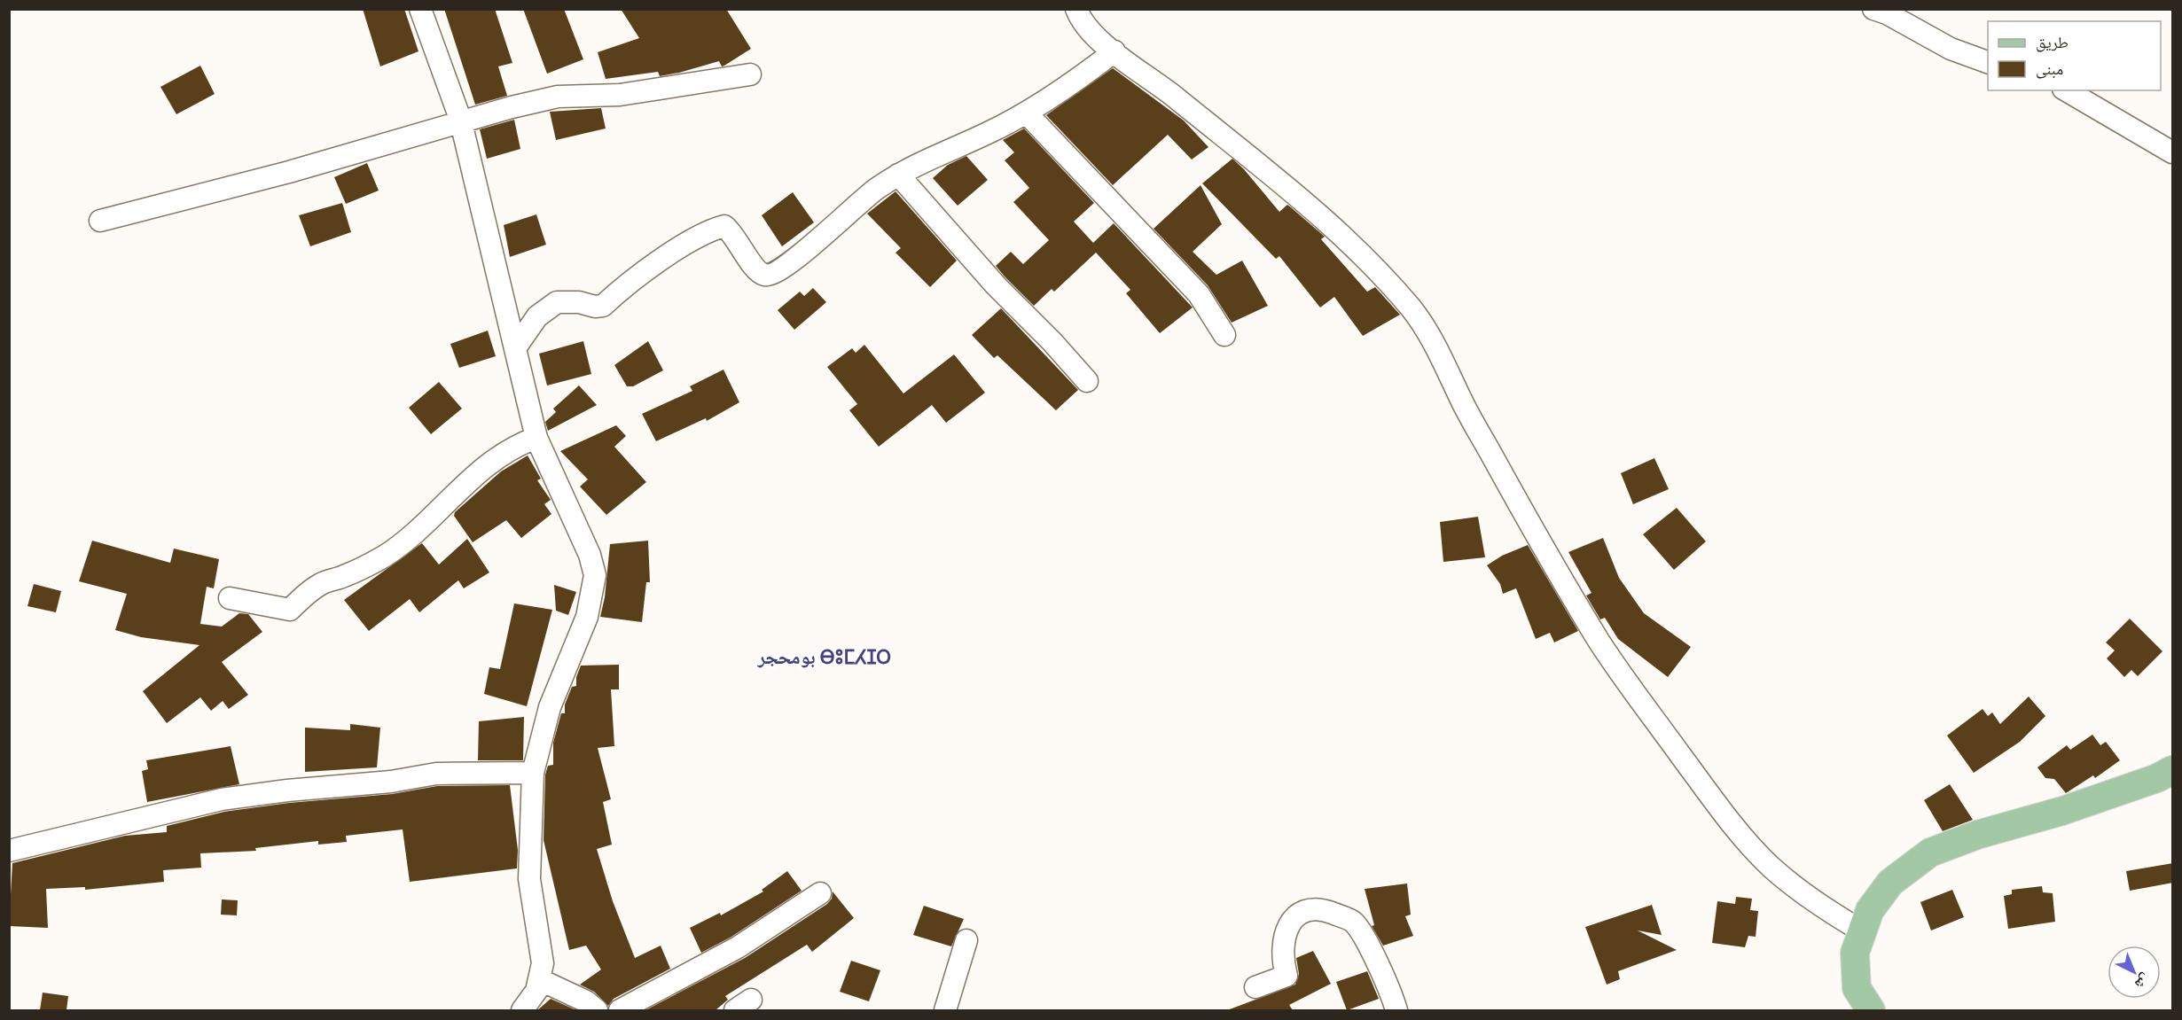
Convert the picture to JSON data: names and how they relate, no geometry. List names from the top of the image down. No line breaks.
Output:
{"districts":["بومحجر ⴱⵓⵎⵃⵊⵔ"],"legend":["طريق","مبنى"],"north":"bottom right"}
